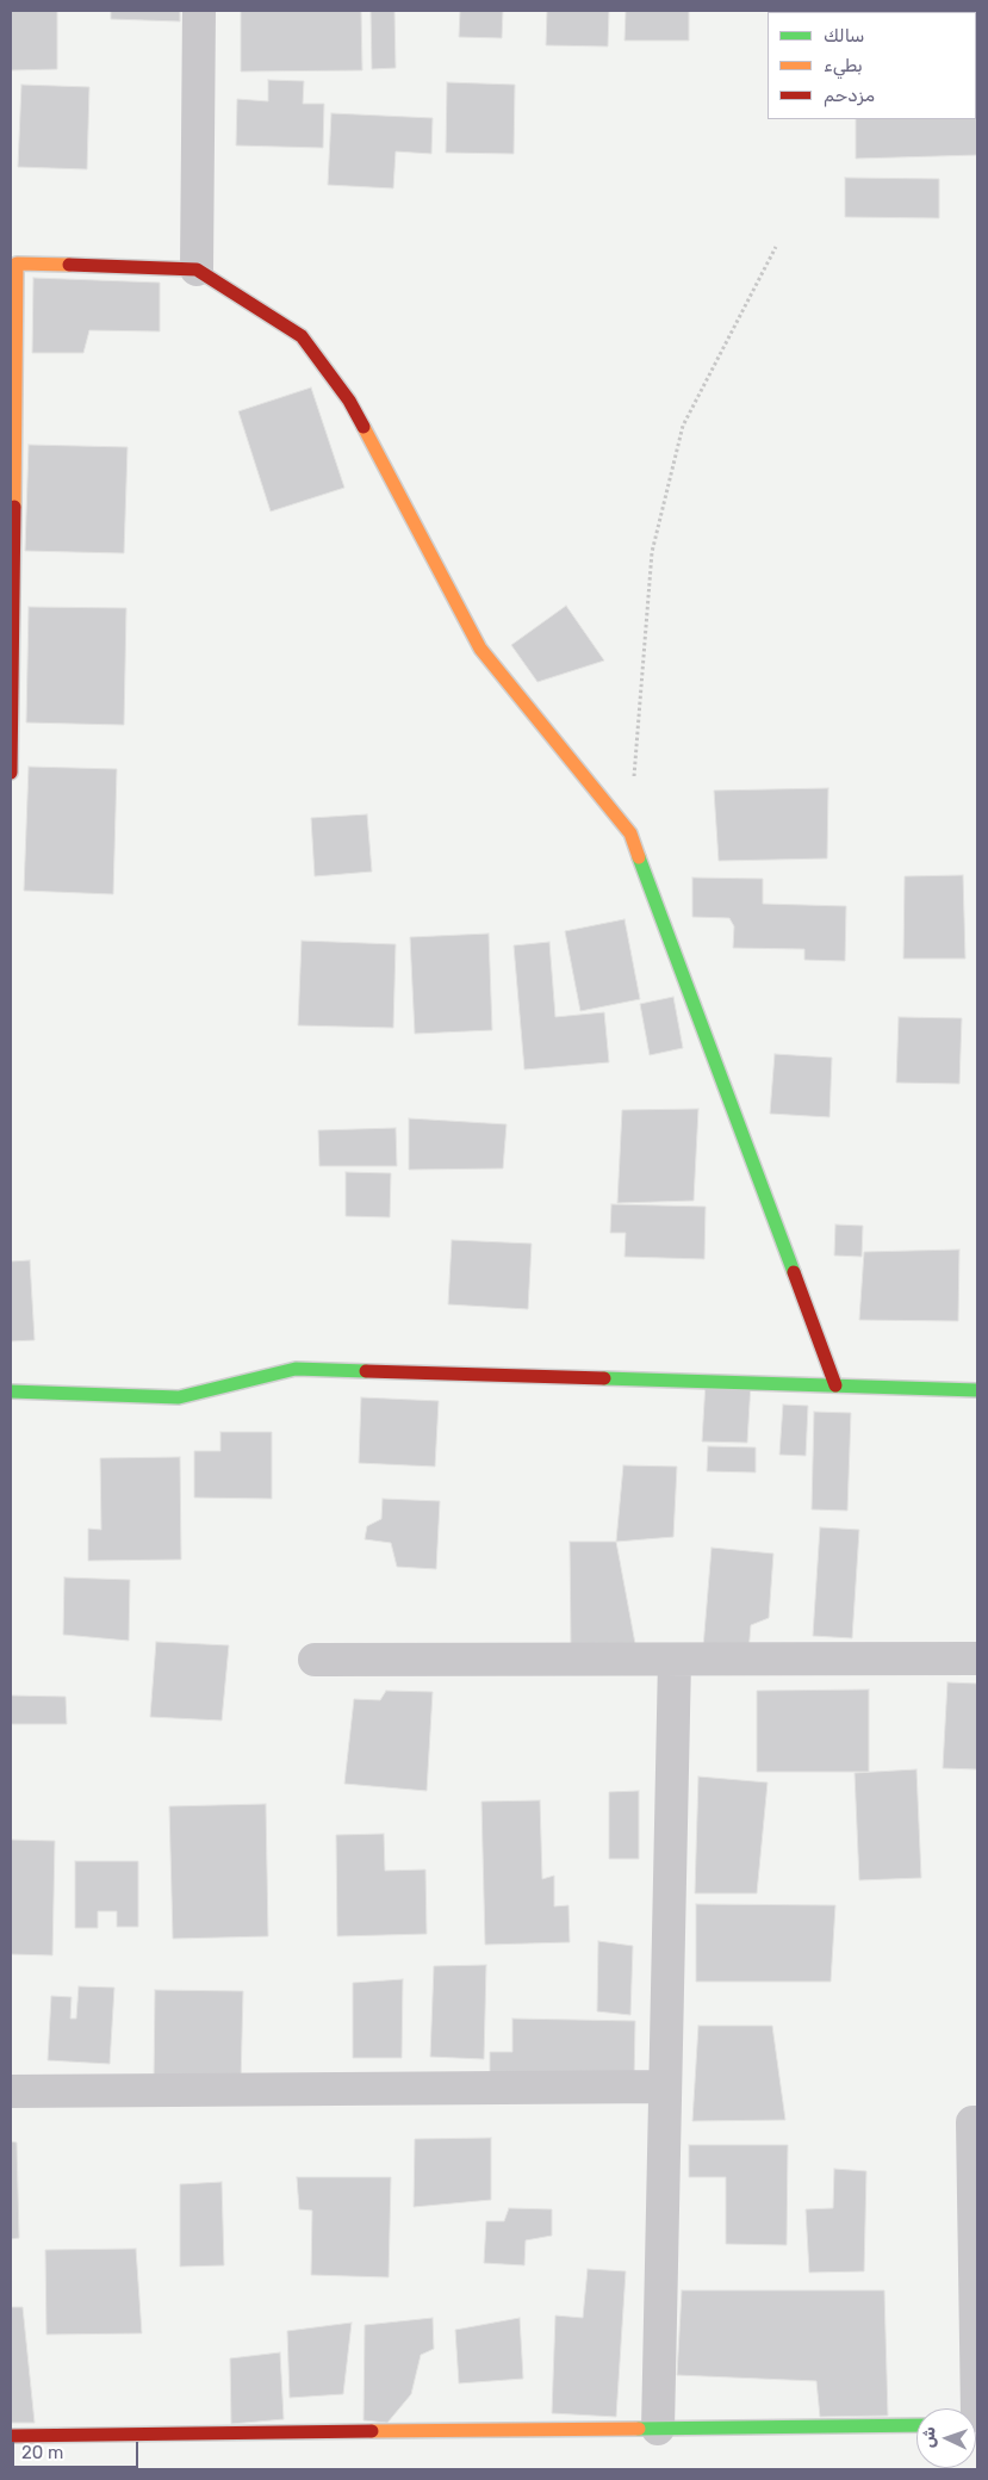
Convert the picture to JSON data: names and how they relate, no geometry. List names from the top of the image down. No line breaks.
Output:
{"legend":["سالك","بطيء","مزدحم"],"scale_bar":"20 m","north":"left"}
